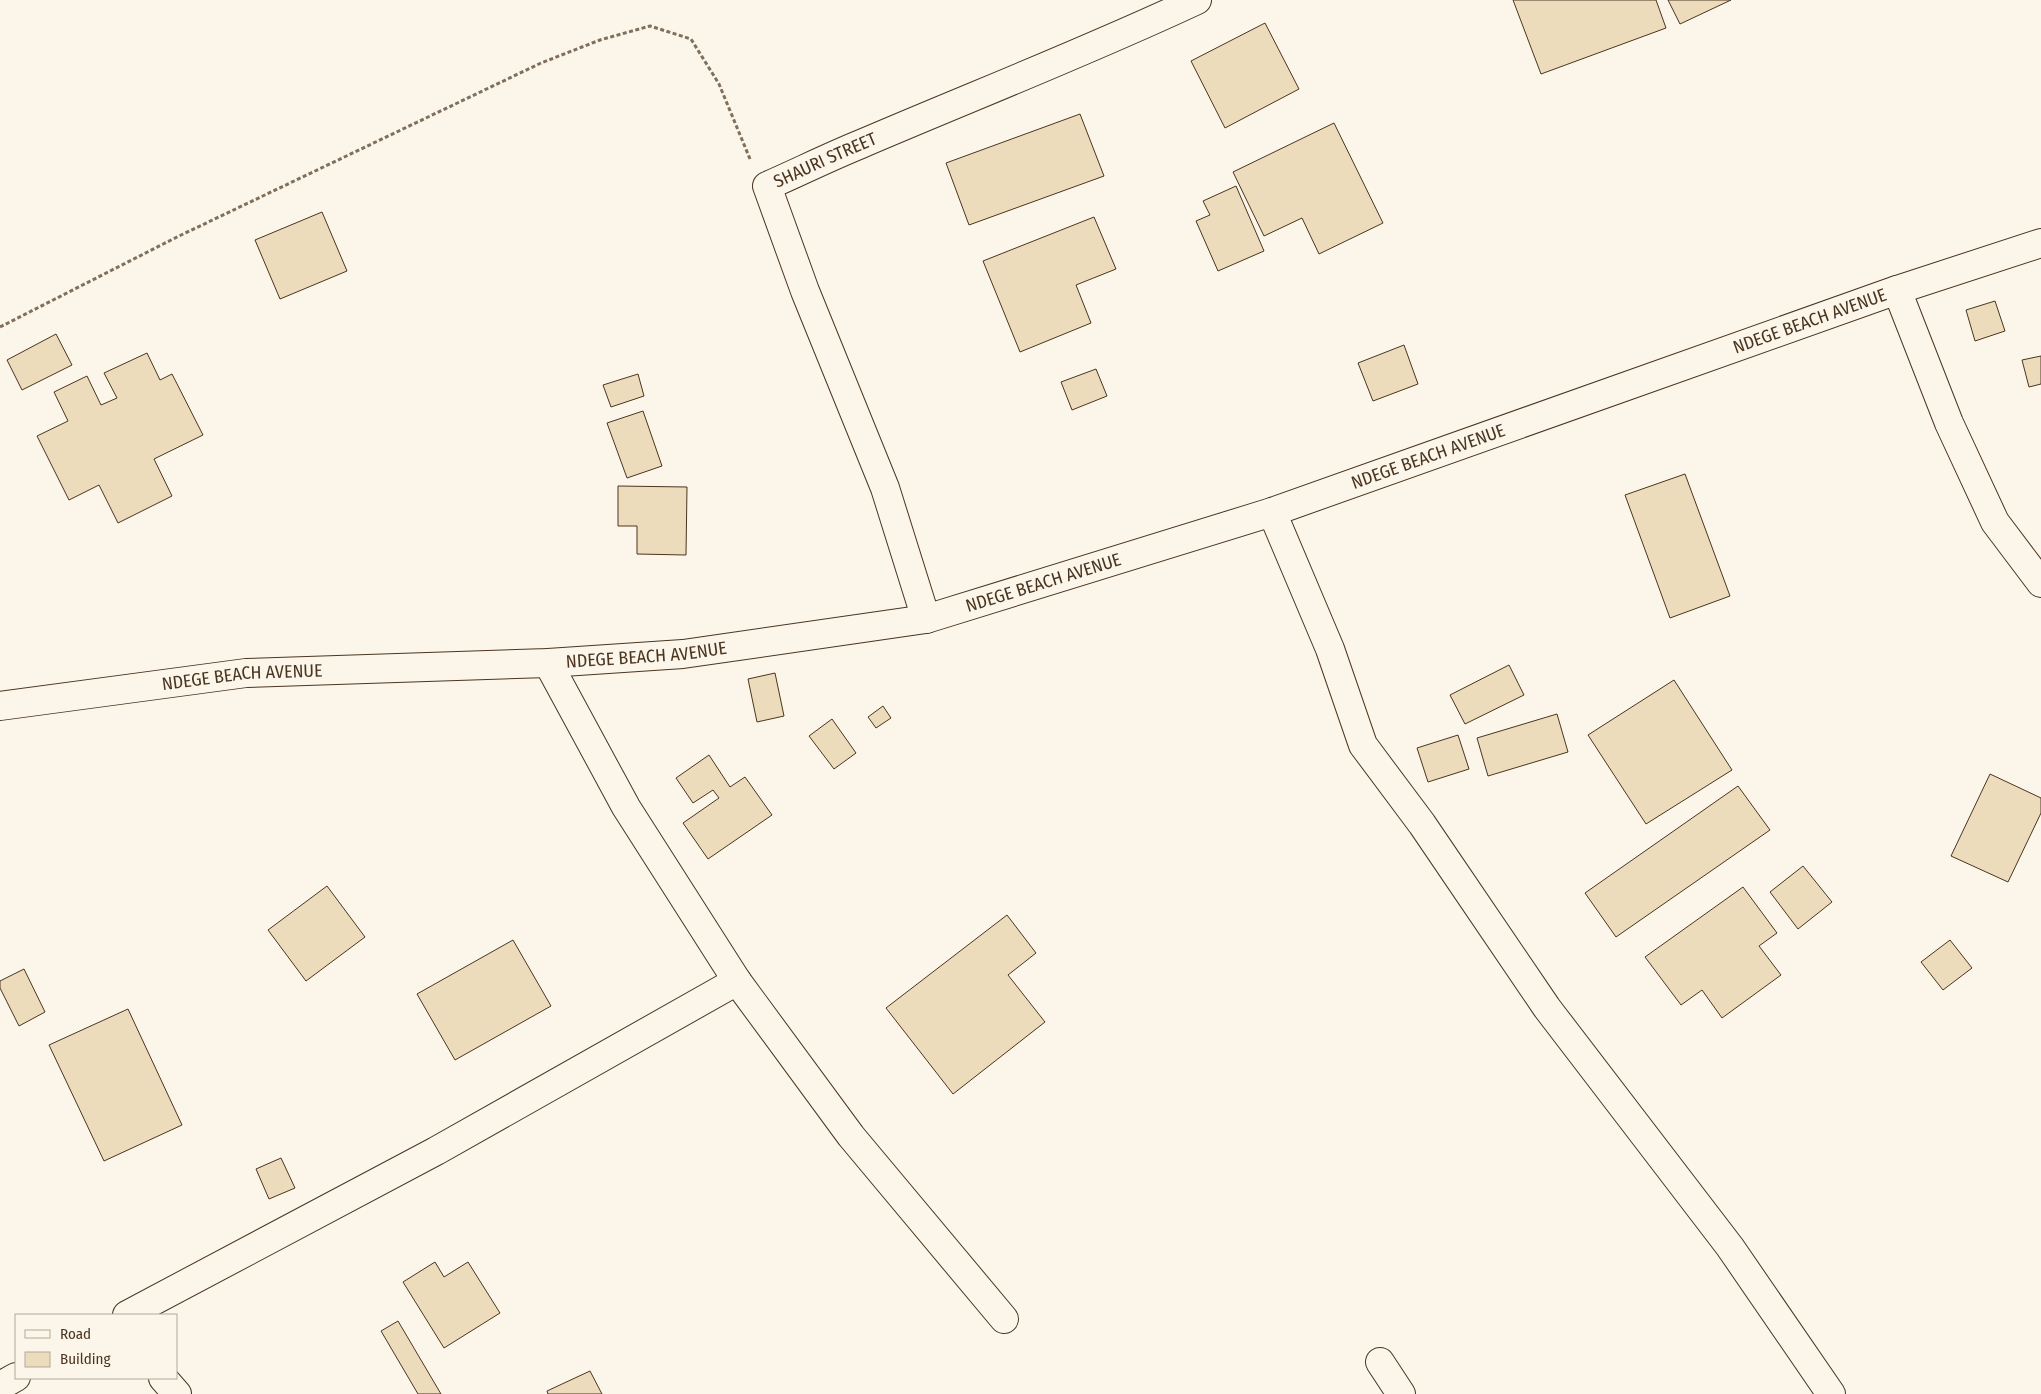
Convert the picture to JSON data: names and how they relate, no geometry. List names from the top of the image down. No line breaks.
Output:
{"streets":{"street":["SHAURI STREET","NDEGE BEACH AVENUE"]},"crossings":[["SHAURI STREET","NDEGE BEACH AVENUE"]],"legend":["Road","Building"]}
